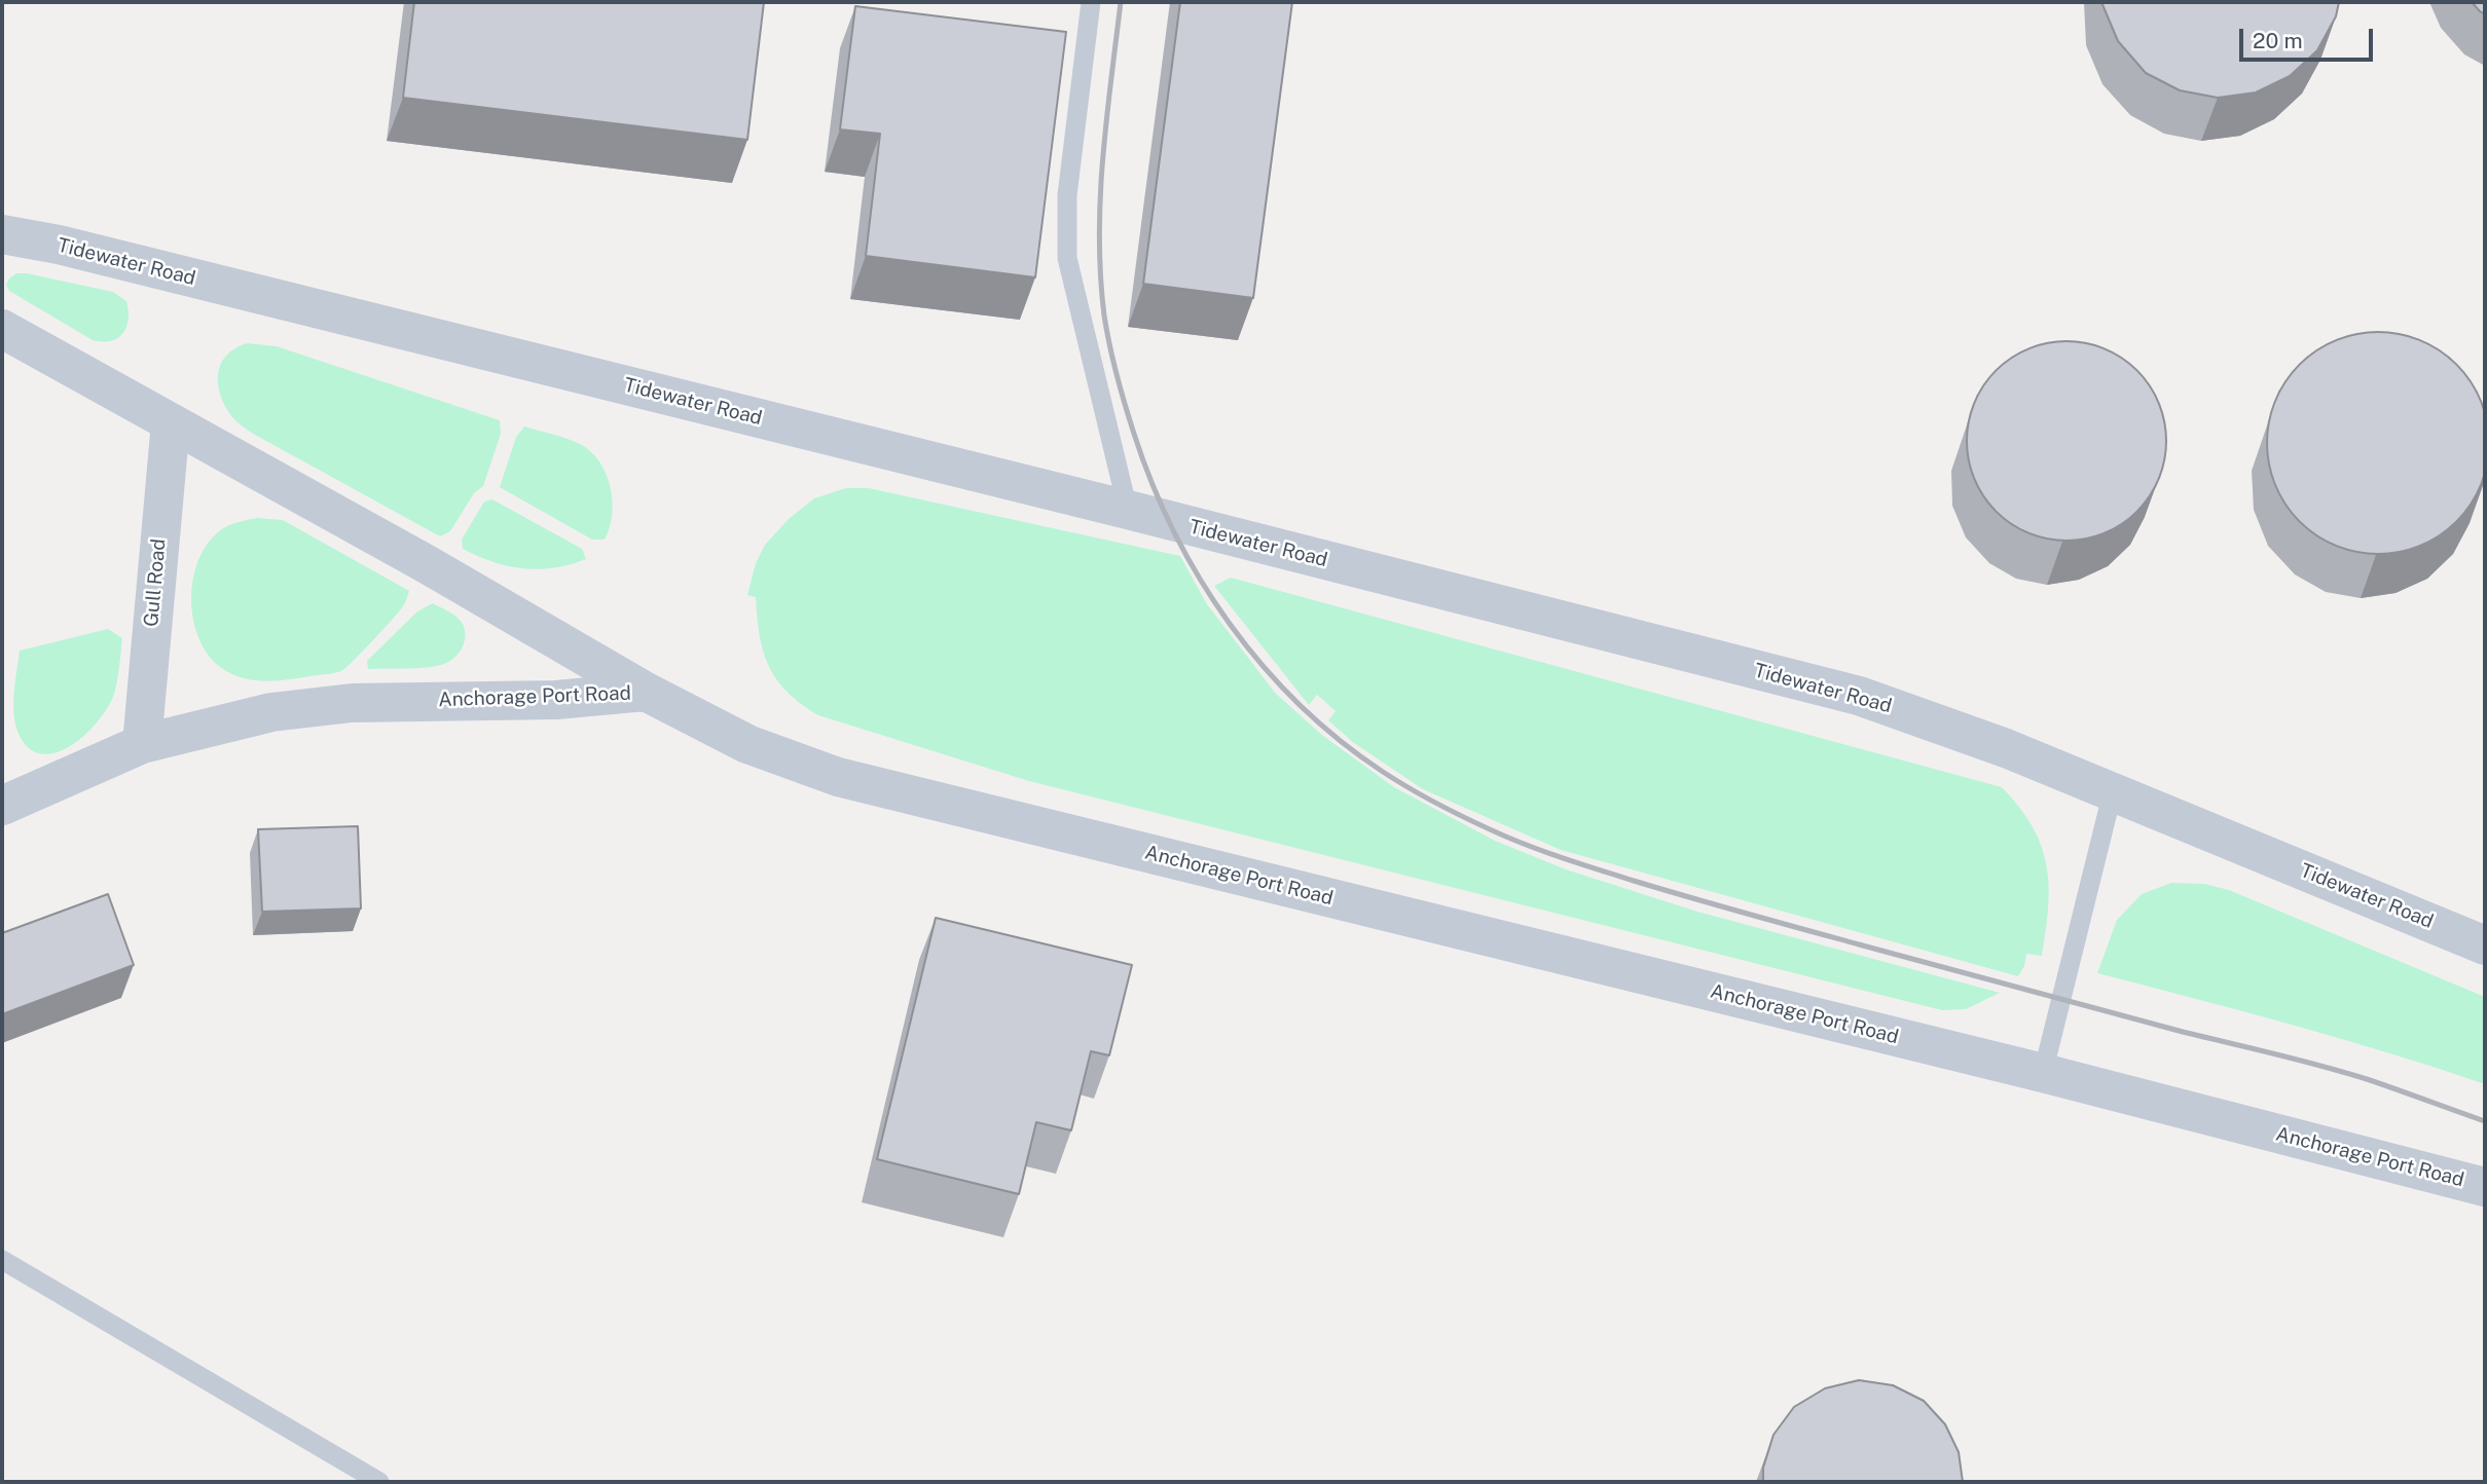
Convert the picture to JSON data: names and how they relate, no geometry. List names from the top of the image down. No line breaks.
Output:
{"streets":{"street":["Tidewater Road","Gull Road","Anchorage Port Road"]},"crossings":[["Gull Road","Anchorage Port Road"]],"scale_bar":"20 m"}
